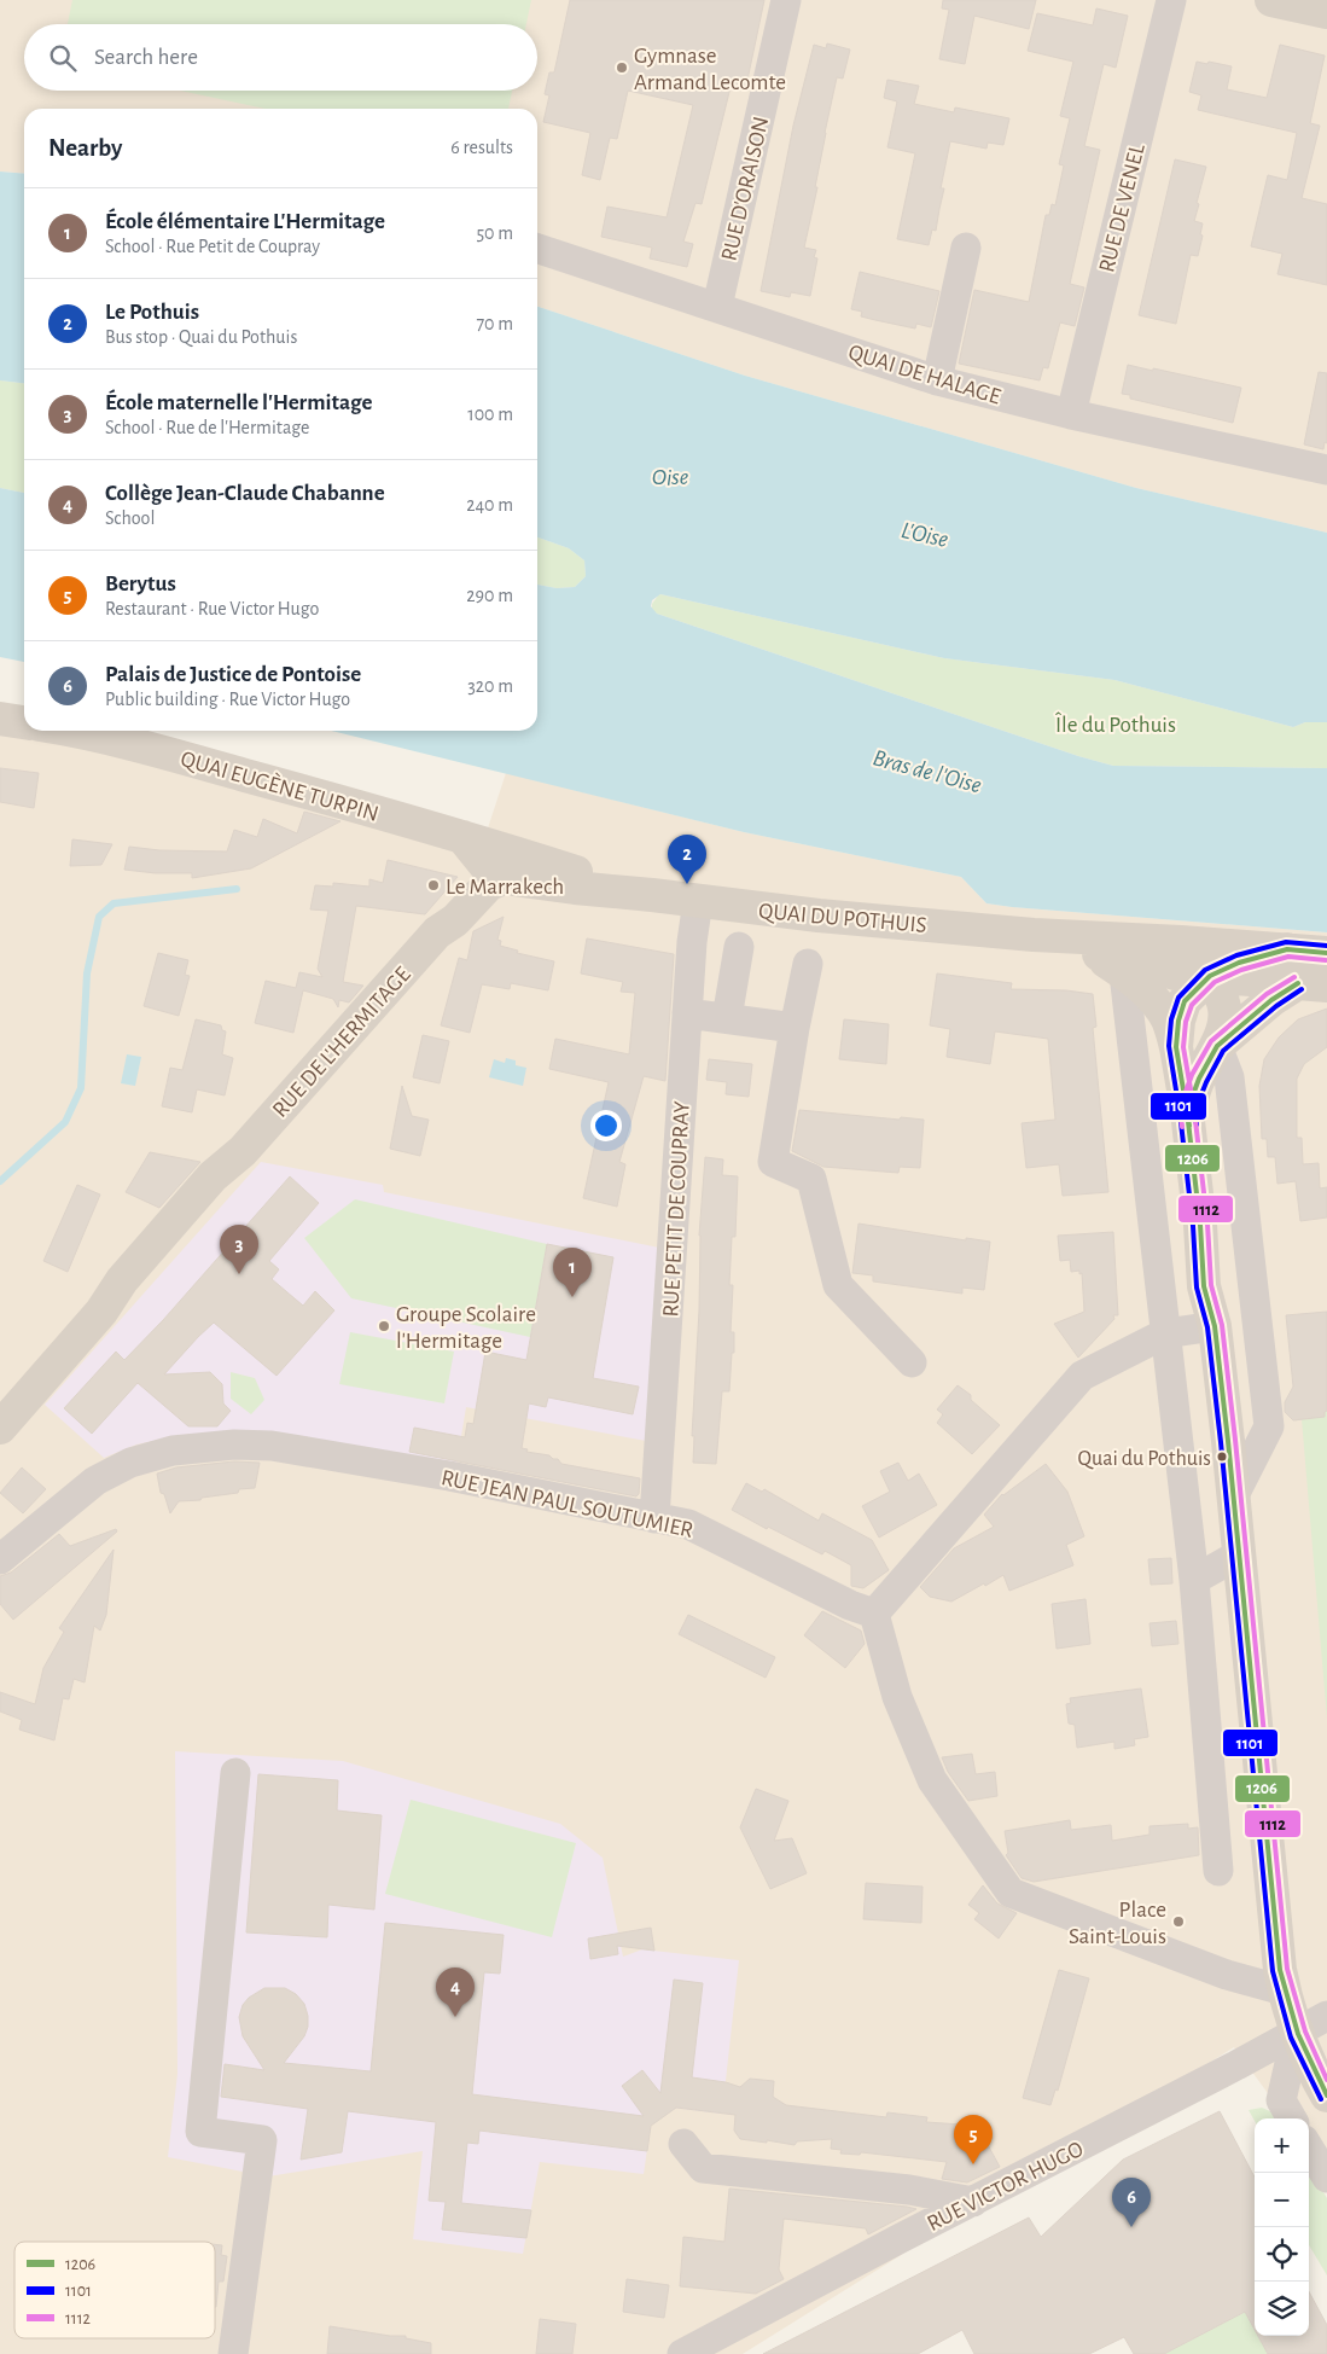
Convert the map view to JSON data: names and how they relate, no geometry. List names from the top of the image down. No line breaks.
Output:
{"streets":{"main road":["QUAI EUGÈNE TURPIN","QUAI DU POTHUIS","RUE DE L'HERMITAGE"],"street":["RUE D'ORAISON","RUE DE VENEL","QUAI DE HALAGE","RUE PETIT DE COUPRAY","RUE JEAN PAUL SOUTUMIER","RUE VICTOR HUGO"]},"crossings":[["RUE D'ORAISON","QUAI DE HALAGE"],["RUE DE VENEL","QUAI DE HALAGE"],["QUAI EUGÈNE TURPIN","QUAI DU POTHUIS"],["QUAI EUGÈNE TURPIN","RUE DE L'HERMITAGE"],["QUAI DU POTHUIS","RUE DE L'HERMITAGE"],["QUAI DU POTHUIS","RUE PETIT DE COUPRAY"],["RUE PETIT DE COUPRAY","RUE JEAN PAUL SOUTUMIER"]],"water":["Oise","L'Oise","Bras de l'Oise"],"parks":["Île du Pothuis"],"places":["Gymnase Armand Lecomte","Le Marrakech","Groupe Scolaire l'Hermitage","Quai du Pothuis","Place Saint-Louis"],"lines":["transit line 1101","transit line 1206","transit line 1112"],"legend":["1206","1101","1112"],"page":{"search":"Search here","heading":["Nearby","6 results"],"list":[{"mark":"1","name":"École élémentaire L'Hermitage","note":"School · Rue Petit de Coupray","value":"50 m"},{"mark":"2","name":"Le Pothuis","note":"Bus stop · Quai du Pothuis","value":"70 m"},{"mark":"3","name":"École maternelle l'Hermitage","note":"School · Rue de l'Hermitage","value":"100 m"},{"mark":"4","name":"Collège Jean-Claude Chabanne","note":"School","value":"240 m"},{"mark":"5","name":"Berytus","note":"Restaurant · Rue Victor Hugo","value":"290 m"},{"mark":"6","name":"Palais de Justice de Pontoise","note":"Public building · Rue Victor Hugo","value":"320 m"}],"pins":["2","3","1","4","5","6"],"map_buttons":["+","−"]}}
